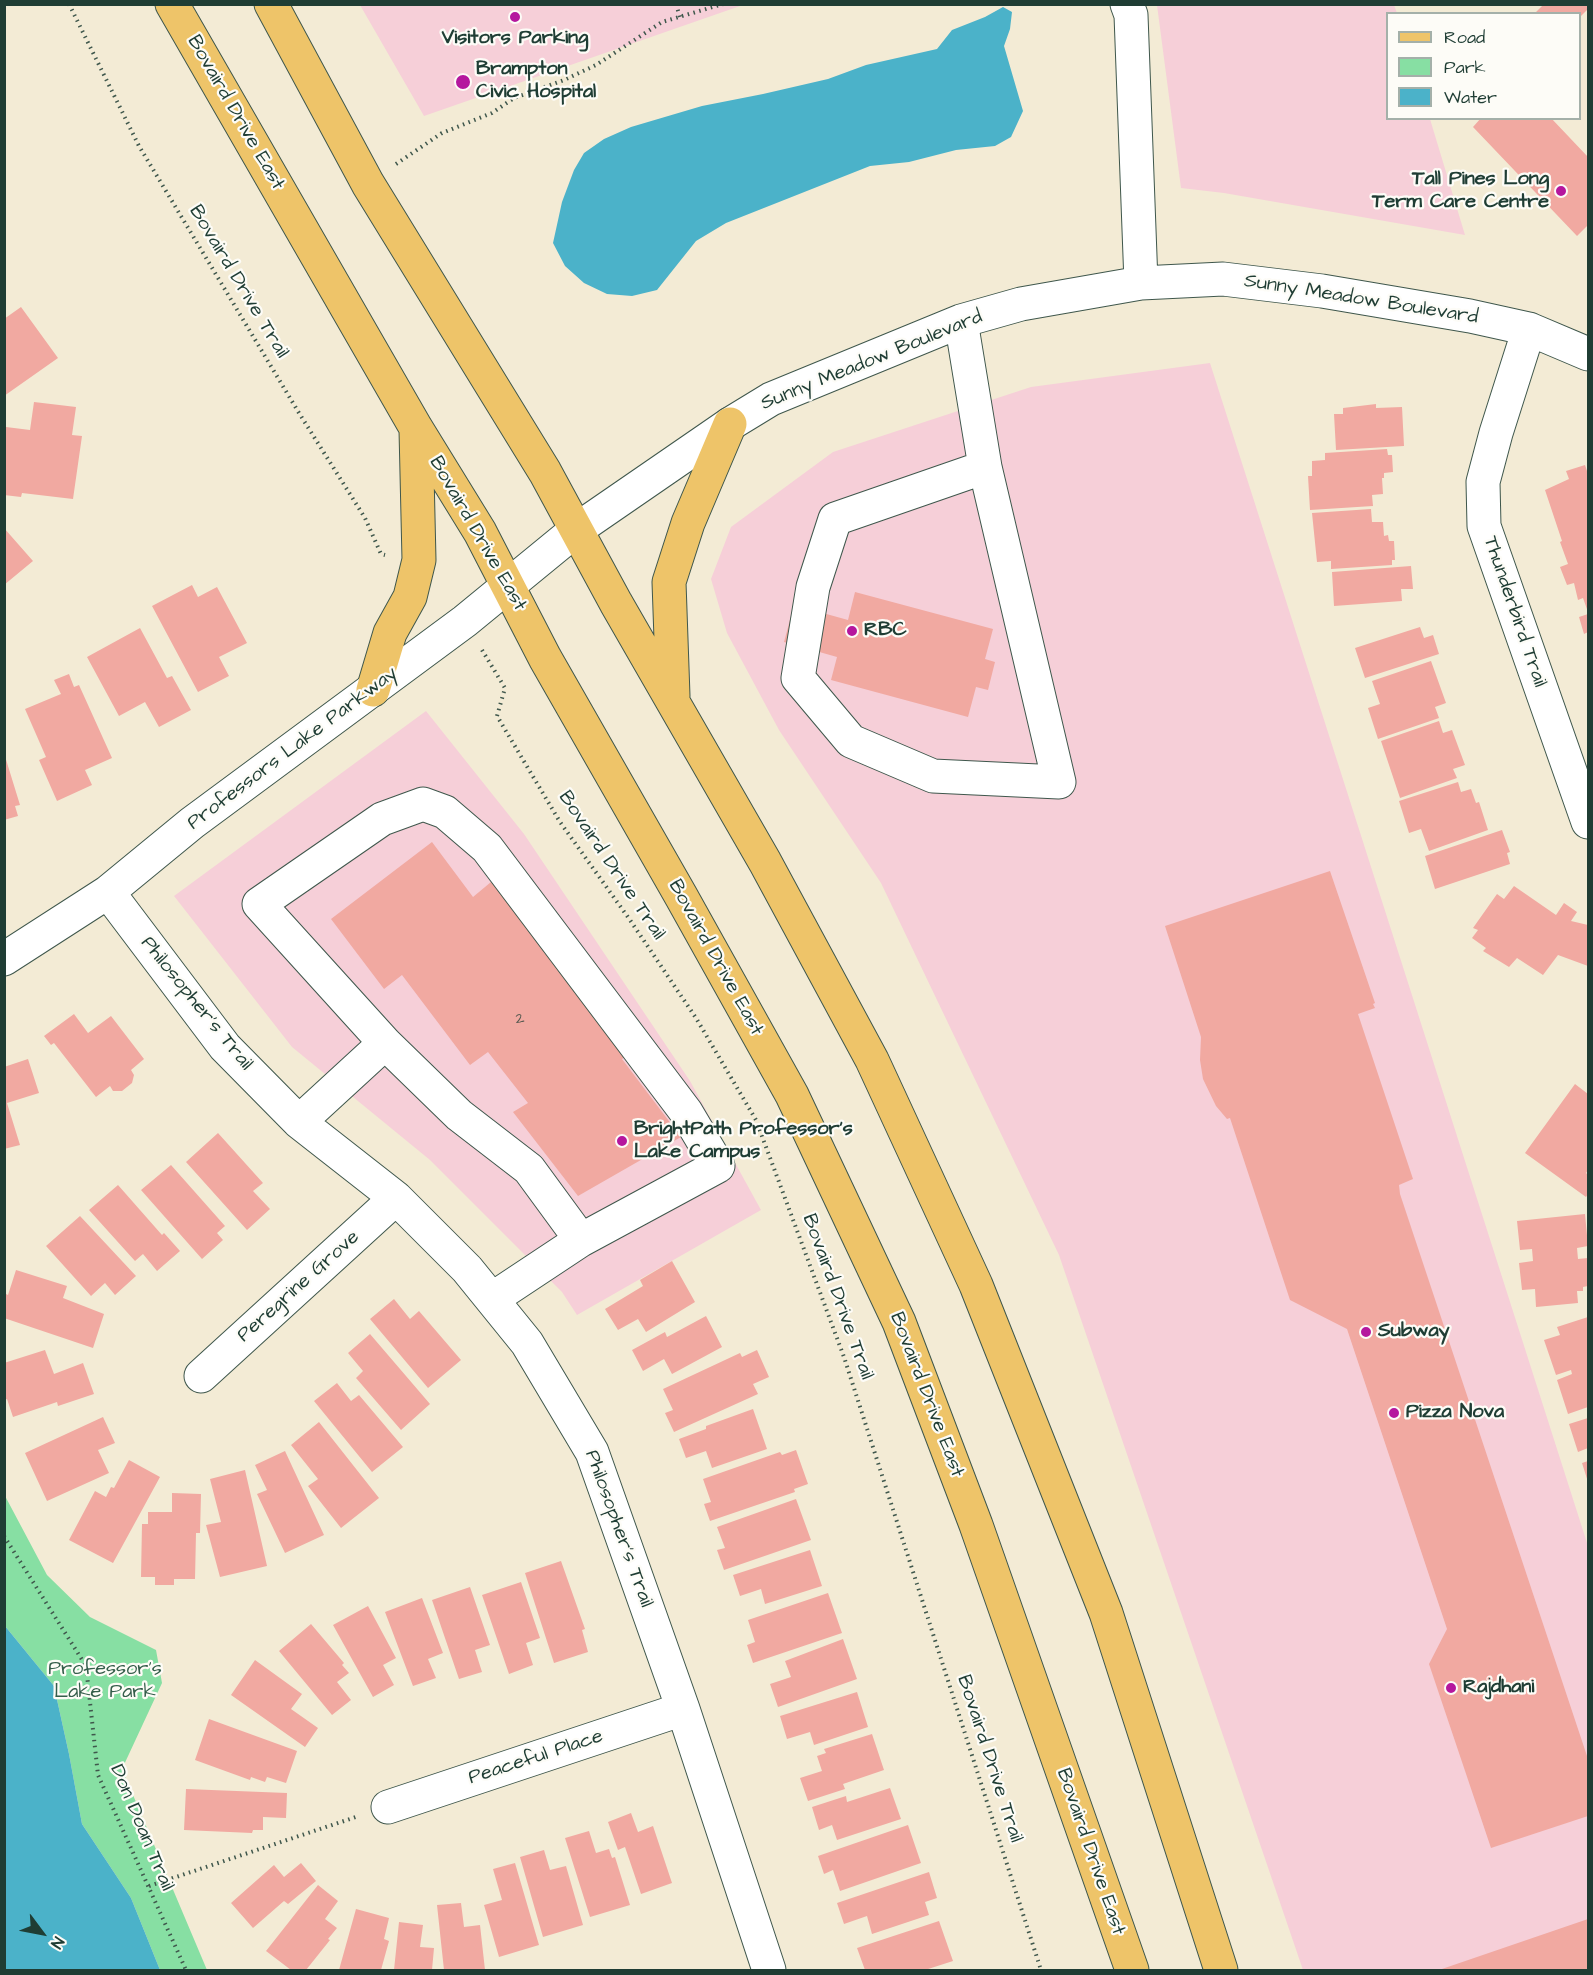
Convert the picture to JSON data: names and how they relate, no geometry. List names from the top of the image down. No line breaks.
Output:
{"streets":{"main road":["Bovaird Drive East"],"street":["Sunny Meadow Boulevard","Thunderbird Trail","Professors Lake Parkway","Philosopher's Trail","Peregrine Grove","Peaceful Place"],"path":["Bovaird Drive Trail","Don Doan Trail"]},"crossings":[["Bovaird Drive East","Professors Lake Parkway"],["Sunny Meadow Boulevard","Thunderbird Trail"],["Sunny Meadow Boulevard","Professors Lake Parkway"],["Professors Lake Parkway","Philosopher's Trail"],["Philosopher's Trail","Peregrine Grove"],["Philosopher's Trail","Peaceful Place"]],"parks":["Professor's Lake Park"],"places":["Visitors Parking","Brampton Civic Hospital","Tall Pines Long Term Care Centre","RBC","BrightPath Professor's Lake Campus","Subway","Pizza Nova","Rajdhani"],"house_numbers":["2"],"legend":["Road","Park","Water"],"north":"bottom right"}
